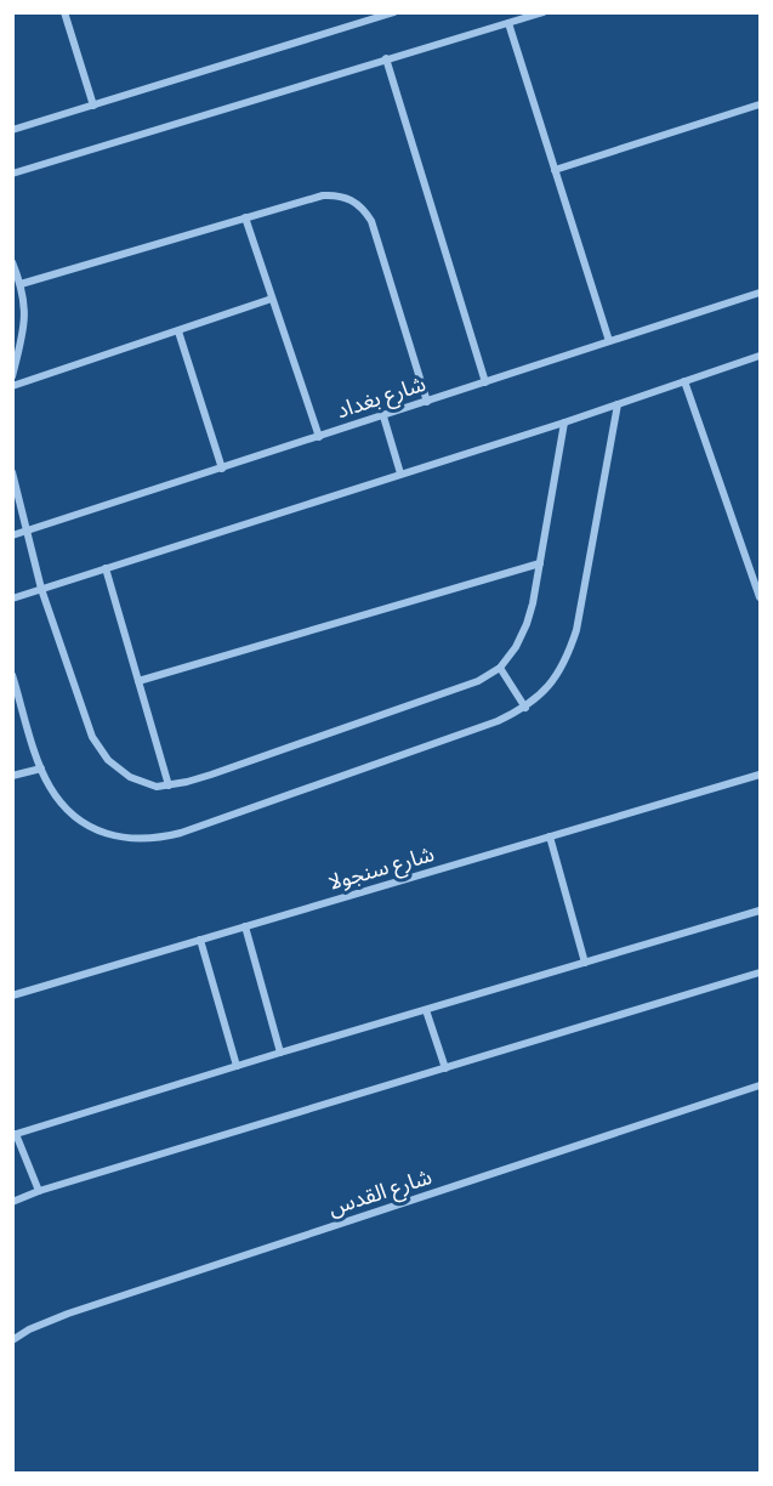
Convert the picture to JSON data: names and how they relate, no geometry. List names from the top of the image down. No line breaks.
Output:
{"streets":{"street":["شارع بغداد","شارع سنجولا","شارع القدس"]}}
